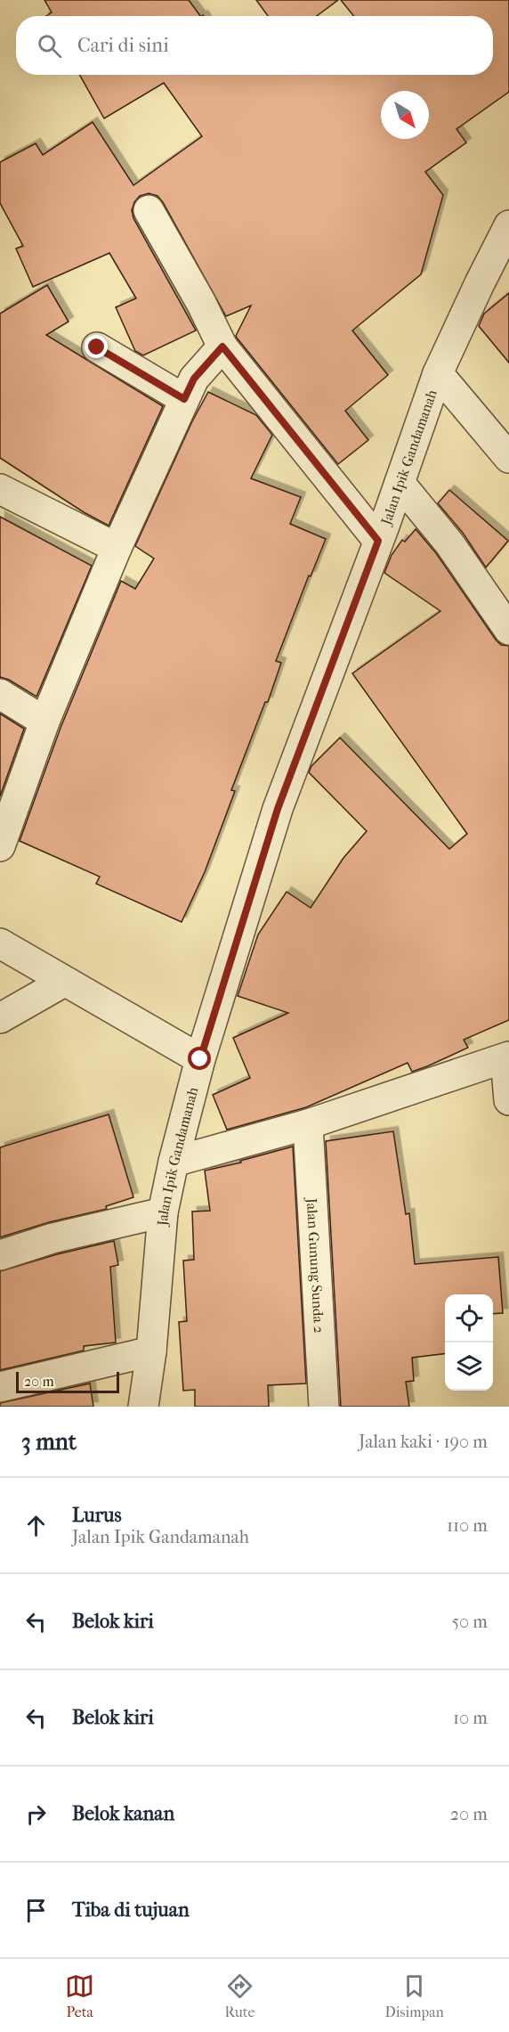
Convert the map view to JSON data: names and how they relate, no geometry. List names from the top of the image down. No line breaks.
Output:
{"streets":{"street":["Jalan Ipik Gandamanah","Jalan Gunung Sunda 2"]},"scale_bar":"20 m","north":"bottom right","page":{"search":"Cari di sini","scale":"20 m","heading":["3 mnt","Jalan kaki · 190 m"],"list":[["Lurus","Jalan Ipik Gandamanah","110 m"],["Belok kiri","50 m"],["Belok kiri","10 m"],["Belok kanan","20 m"],"Tiba di tujuan"],"nav":["Peta","Rute","Disimpan"]}}
